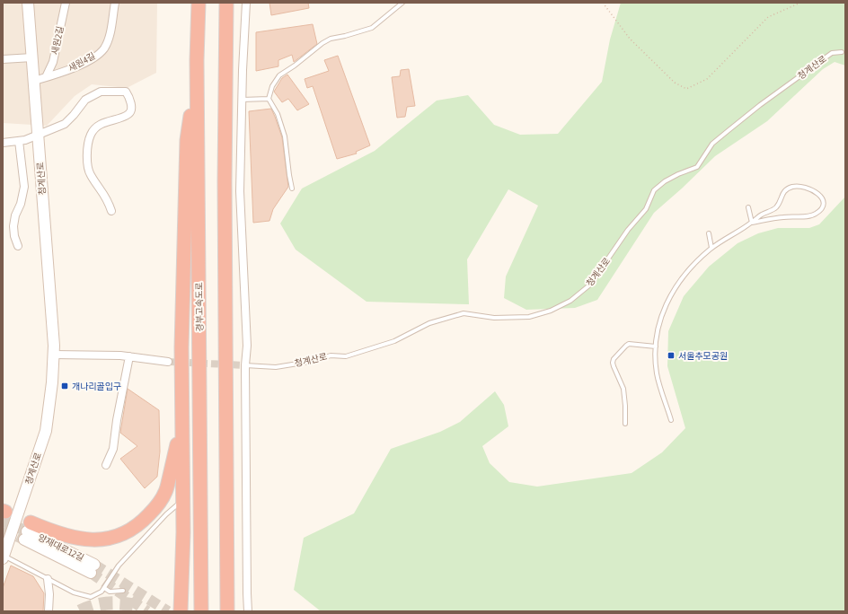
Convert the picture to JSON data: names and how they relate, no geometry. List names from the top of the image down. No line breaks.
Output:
{"streets":{"highway":["경부고속도로"],"main road":["청계산로","양재대로12길"],"street":["새원2길","새원4길"]},"crossings":[["새원2길","새원4길"],["새원4길","청계산로"]],"places":{"transit":["서울추모공원","개나리골입구"]}}
